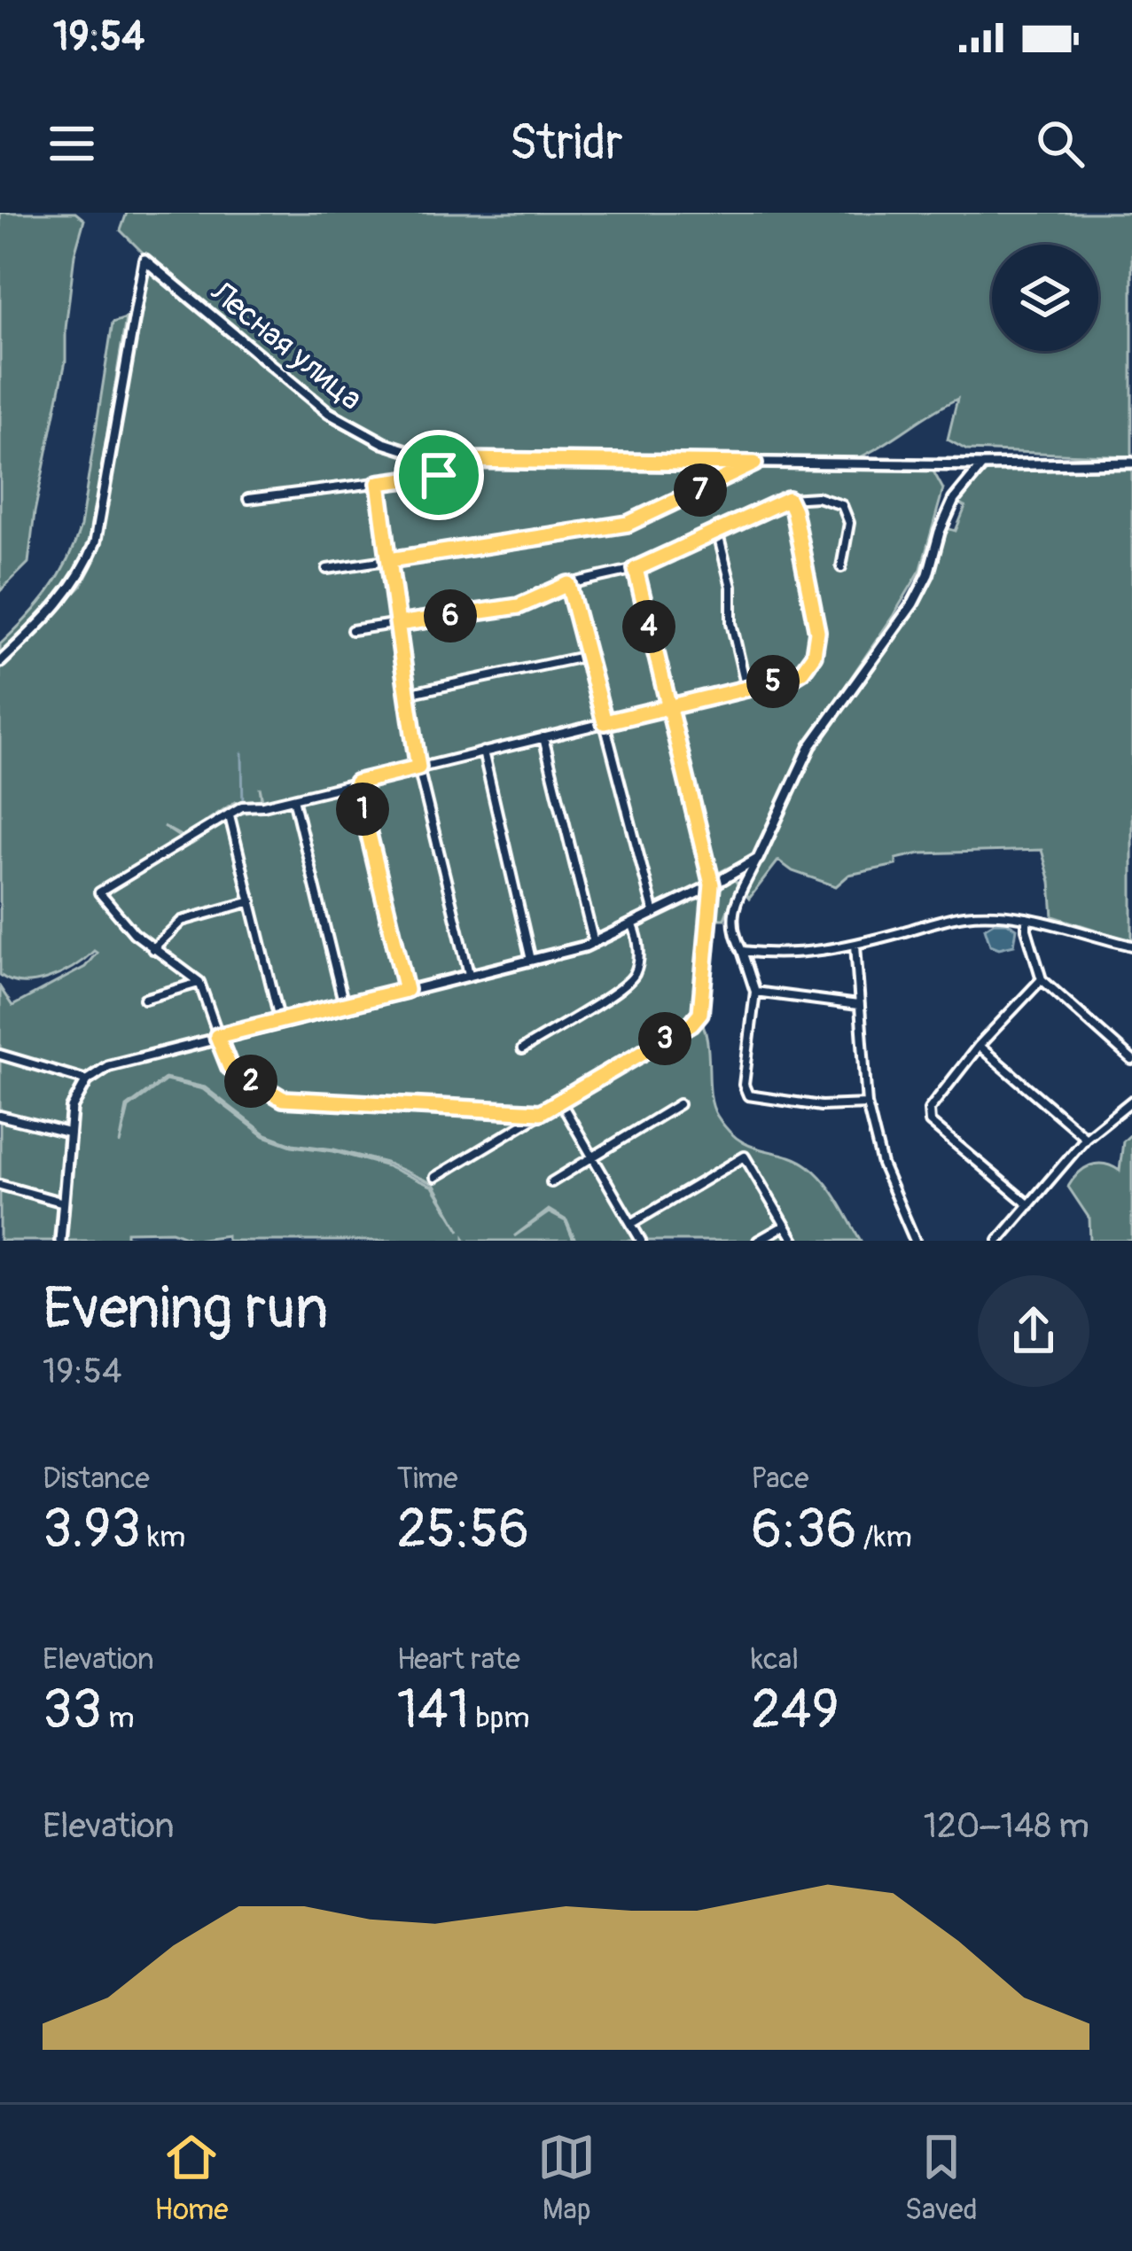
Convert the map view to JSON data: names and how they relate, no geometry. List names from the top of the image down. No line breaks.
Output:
{"streets":{"street":["Лесная улица"]},"page":{"status":"19:54","header":"Stridr","pins":["7","6","4","5","1","3","2"],"heading":["Evening run","19:54"],"stats":[["Distance","3.93 km"],["Time","25:56"],["Pace","6:36 /km"],["Elevation","33 m"],["Heart rate","141 bpm"],["kcal","249"]],"chart":["Elevation","120–148 m"],"tabs":["Home","Map","Saved"]}}
